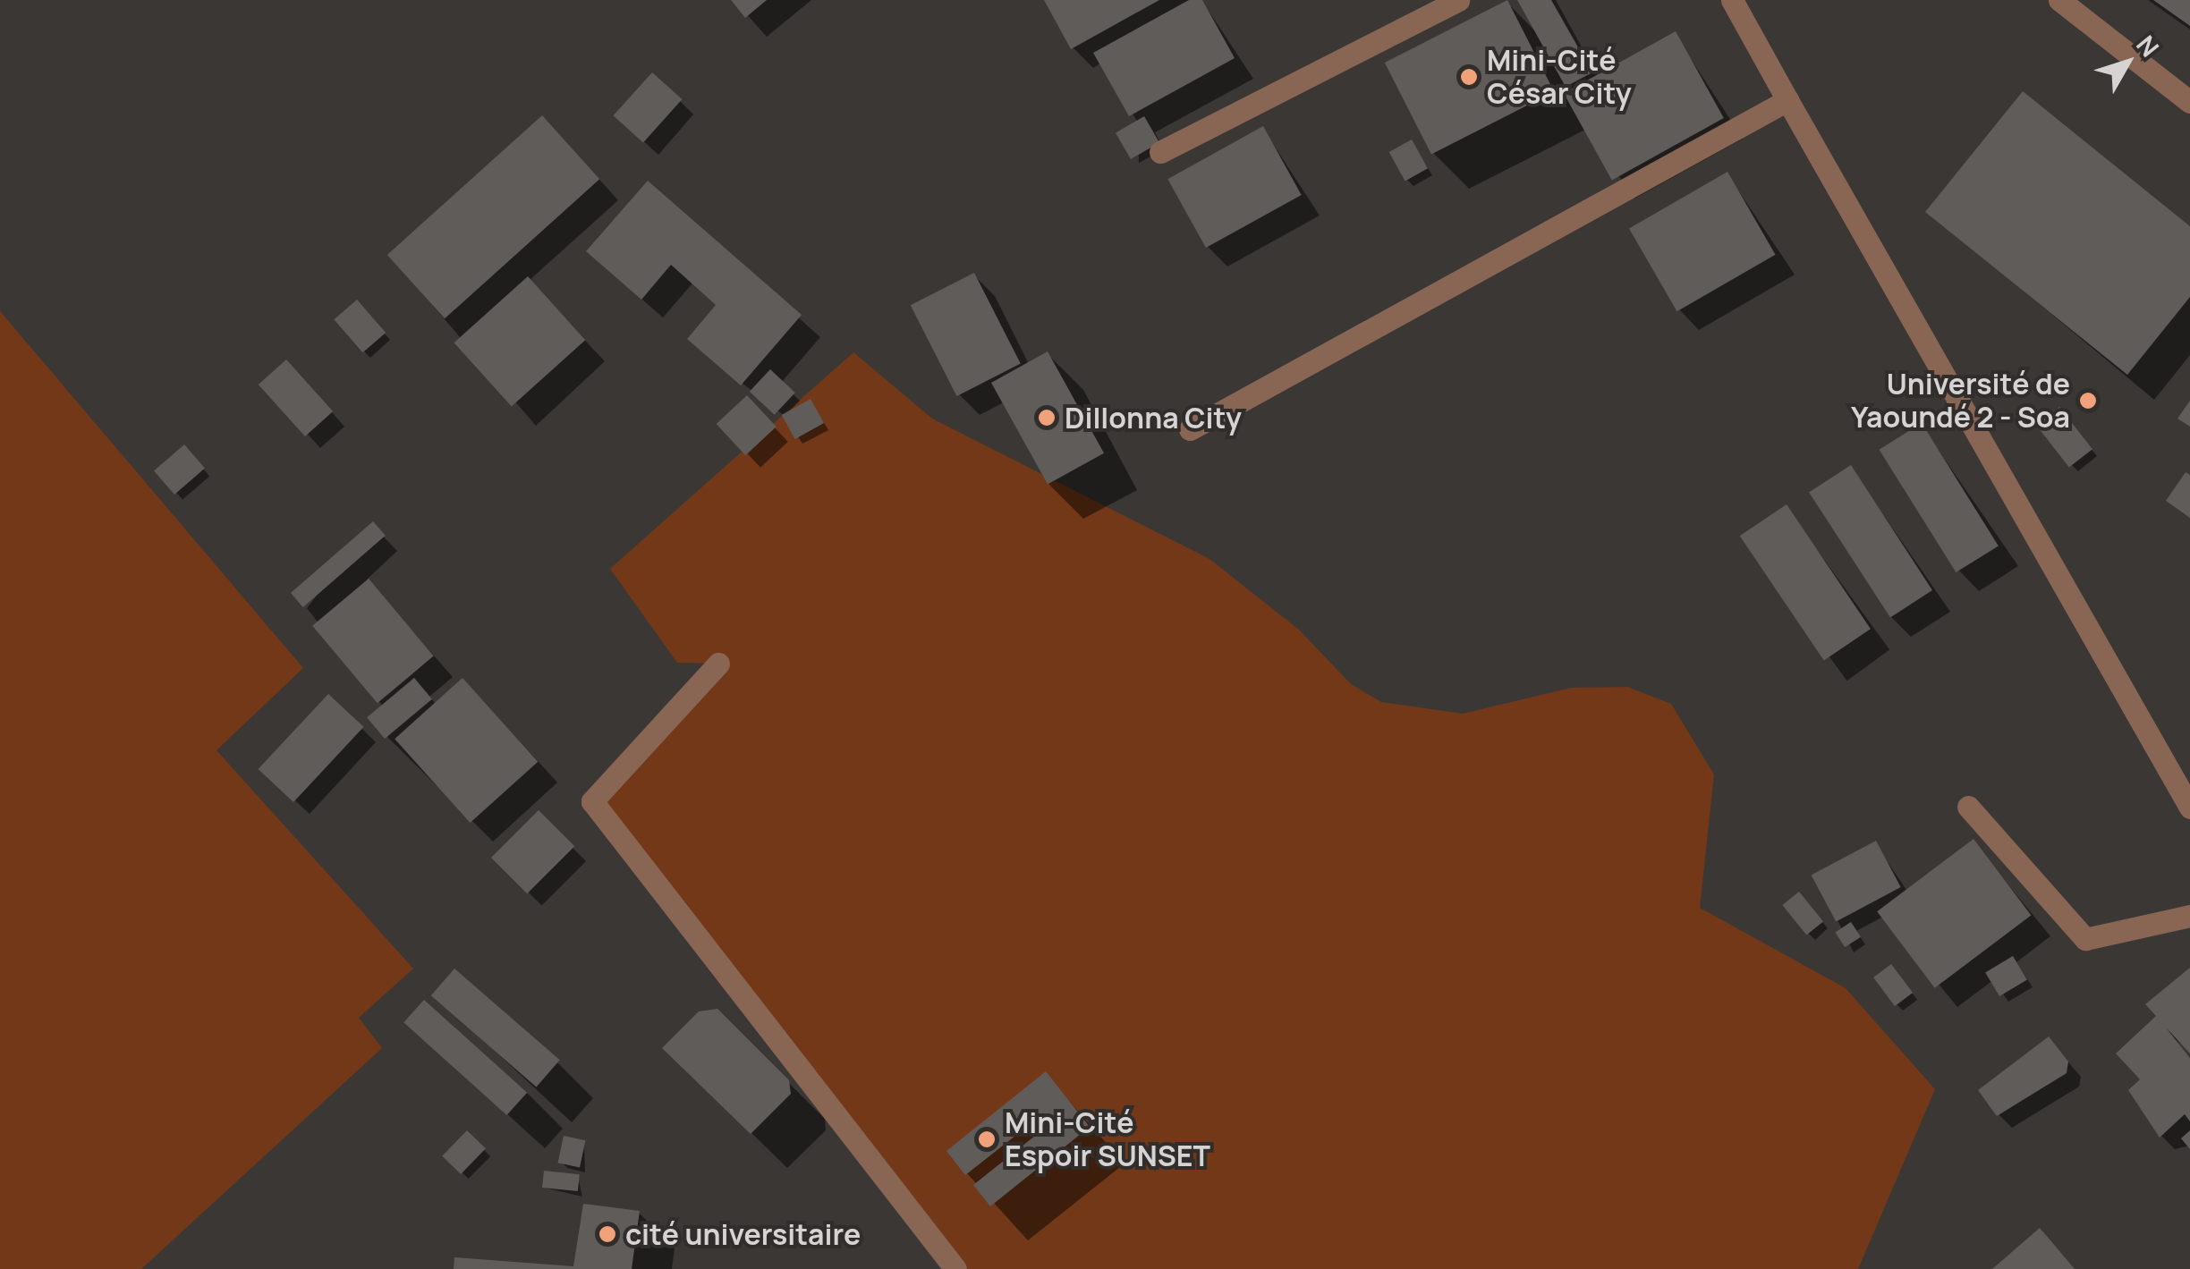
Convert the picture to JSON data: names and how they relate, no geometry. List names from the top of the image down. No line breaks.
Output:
{"places":["Mini-Cité César City","Université de Yaoundé 2 - Soa","Dillonna City","Mini-Cité Espoir SUNSET","cité universitaire"],"north":"top right"}
